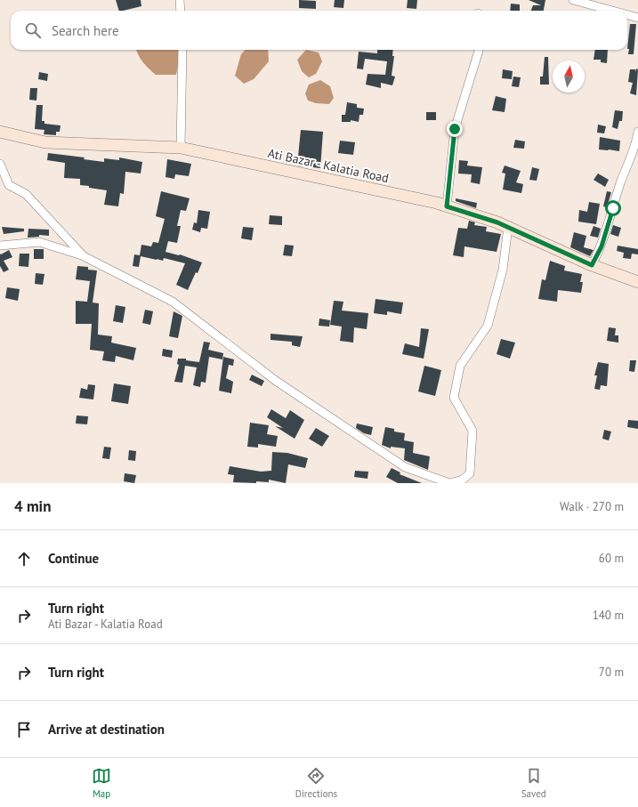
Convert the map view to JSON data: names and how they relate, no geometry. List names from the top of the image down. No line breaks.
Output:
{"streets":{"main road":["Ati Bazar - Kalatia Road"]},"north":"top","page":{"search":"Search here","heading":["4 min","Walk · 270 m"],"list":[["Continue","60 m"],["Turn right","Ati Bazar - Kalatia Road","140 m"],["Turn right","70 m"],"Arrive at destination"],"nav":["Map","Directions","Saved"]}}
